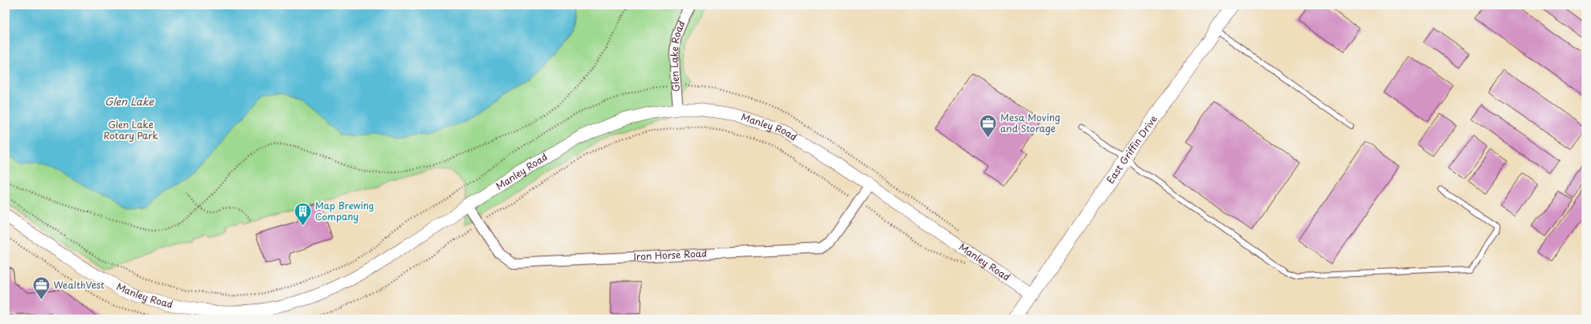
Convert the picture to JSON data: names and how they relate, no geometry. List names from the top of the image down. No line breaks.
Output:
{"streets":{"main road":["East Griffin Drive"],"street":["Glen Lake Road","Manley Road","Iron Horse Road"]},"crossings":[["Glen Lake Road","Manley Road"],["Manley Road","East Griffin Drive"],["Manley Road","Iron Horse Road"]],"water":["Glen Lake"],"parks":["Glen Lake Rotary Park"],"places":{"office":["Mesa Moving and Storage","WealthVest"],"building":["Map Brewing Company"]}}
